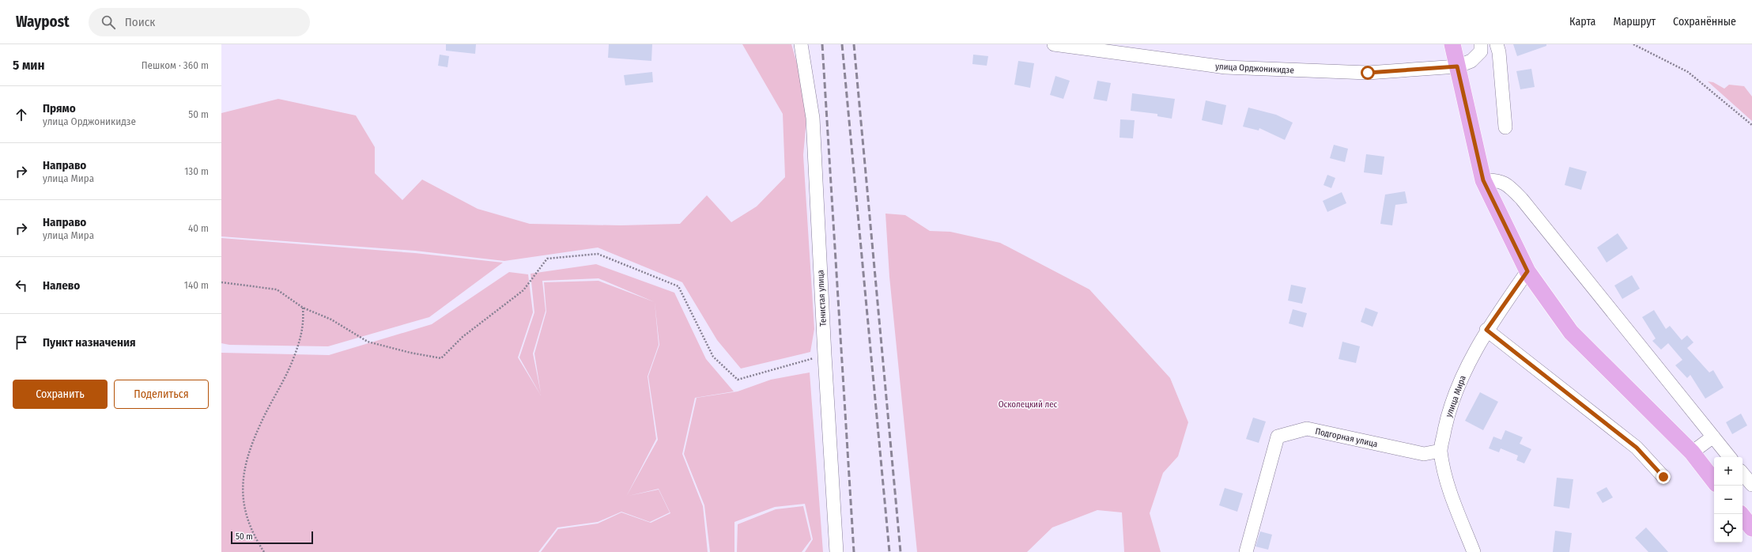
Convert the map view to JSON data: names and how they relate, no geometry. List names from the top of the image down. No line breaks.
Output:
{"streets":{"street":["улица Орджоникидзе","Тенистая улица","улица Мира","Подгорная улица"]},"crossings":[["улица Мира","Подгорная улица"]],"parks":["Осколецкий лес"],"scale_bar":"50 m","page":{"header":"Waypost","search":"Поиск","nav":["Карта","Маршрут","Сохранённые"],"heading":["5 мин","Пешком · 360 m"],"list":[["Прямо","улица Орджоникидзе","50 m"],["Направо","улица Мира","130 m"],["Направо","улица Мира","40 m"],["Налево","140 m"],"Пункт назначения"],"buttons":["Сохранить","Поделиться"],"map_buttons":["+","−"],"scale":"50 m"}}
